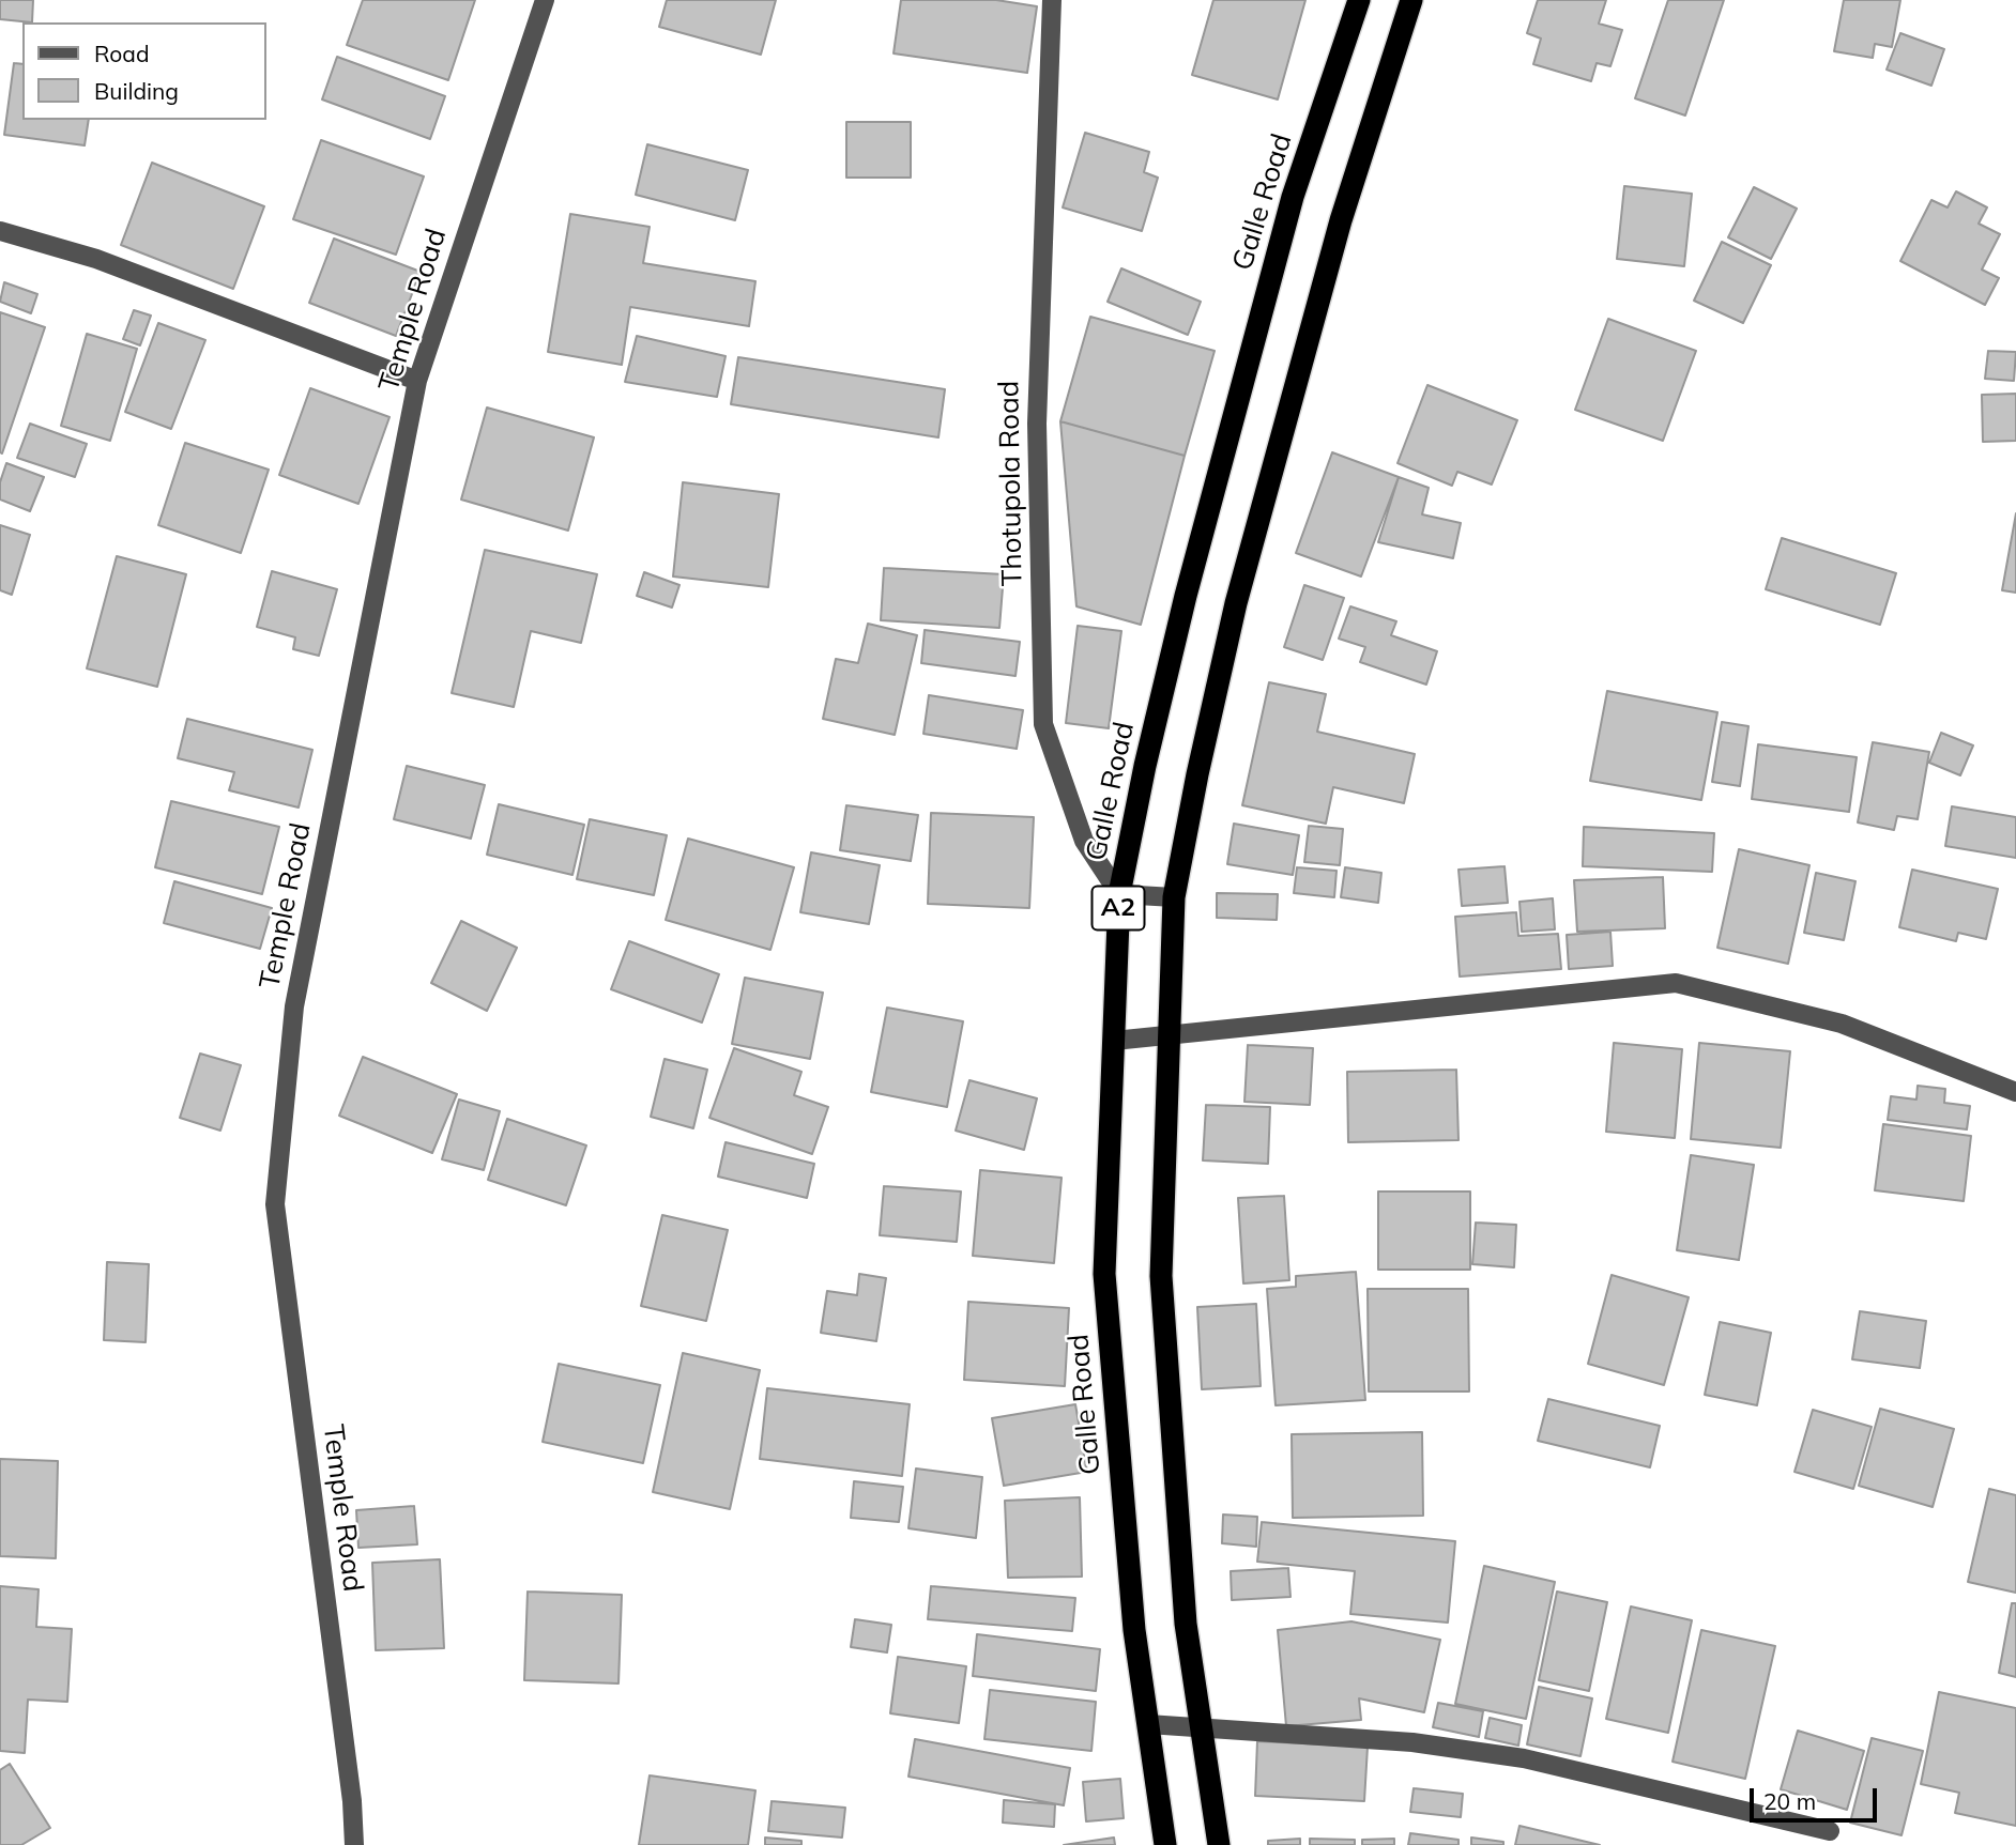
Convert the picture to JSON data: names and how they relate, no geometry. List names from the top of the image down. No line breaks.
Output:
{"streets":{"highway":["Galle Road","A2"],"street":["Temple Road","Thotupola Road"]},"crossings":[["Galle Road","Thotupola Road"]],"legend":["Road","Building"],"scale_bar":"20 m"}
